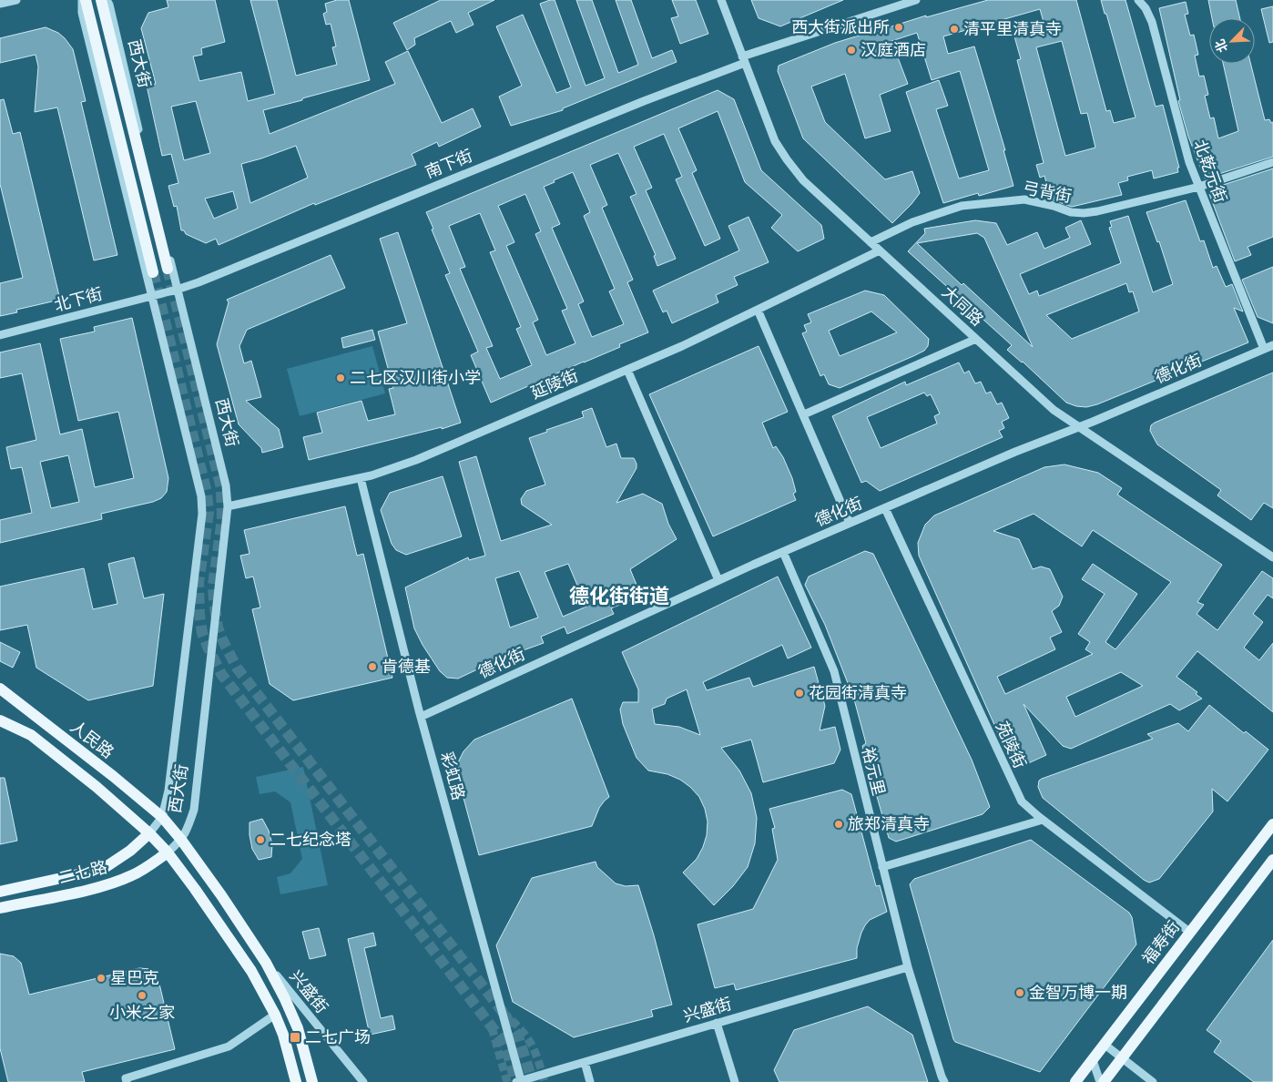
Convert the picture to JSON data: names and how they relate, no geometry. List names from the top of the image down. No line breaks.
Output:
{"streets":{"main road":["西大街","人民路","二七路","福寿街"],"street":["南下街","北乾元街","弓背街","北下街","大同路","德化街","延陵街","苑陵街","裕元里","彩虹路","兴盛街"]},"crossings":[["西大街","南下街"],["西大街","北下街"],["西大街","延陵街"],["西大街","人民路"],["西大街","二七路"],["南下街","北下街"],["南下街","大同路"],["北乾元街","弓背街"],["北乾元街","德化街"],["弓背街","大同路"],["大同路","德化街"],["大同路","延陵街"],["德化街","苑陵街"],["德化街","裕元里"],["德化街","彩虹路"],["延陵街","彩虹路"],["人民路","兴盛街"],["苑陵街","福寿街"],["裕元里","兴盛街"],["彩虹路","兴盛街"]],"districts":["德化街街道"],"places":{"other":["西大街派出所","清平里清真寺","汉庭酒店","二七区汉川街小学","肯德基","花园街清真寺","旅郑清真寺","二七纪念塔","星巴克","金智万博一期","小米之家"],"transit":["二七广场"]},"north":"bottom left"}
